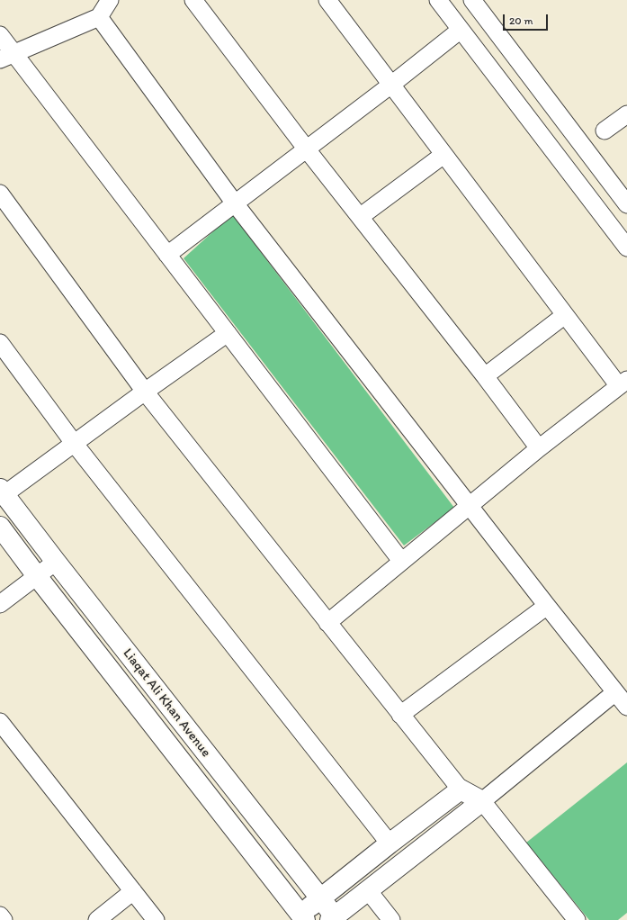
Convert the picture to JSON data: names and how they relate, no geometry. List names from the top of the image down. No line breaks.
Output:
{"streets":{"street":["Liaqat Ali Khan Avenue"]},"scale_bar":"20 m"}
